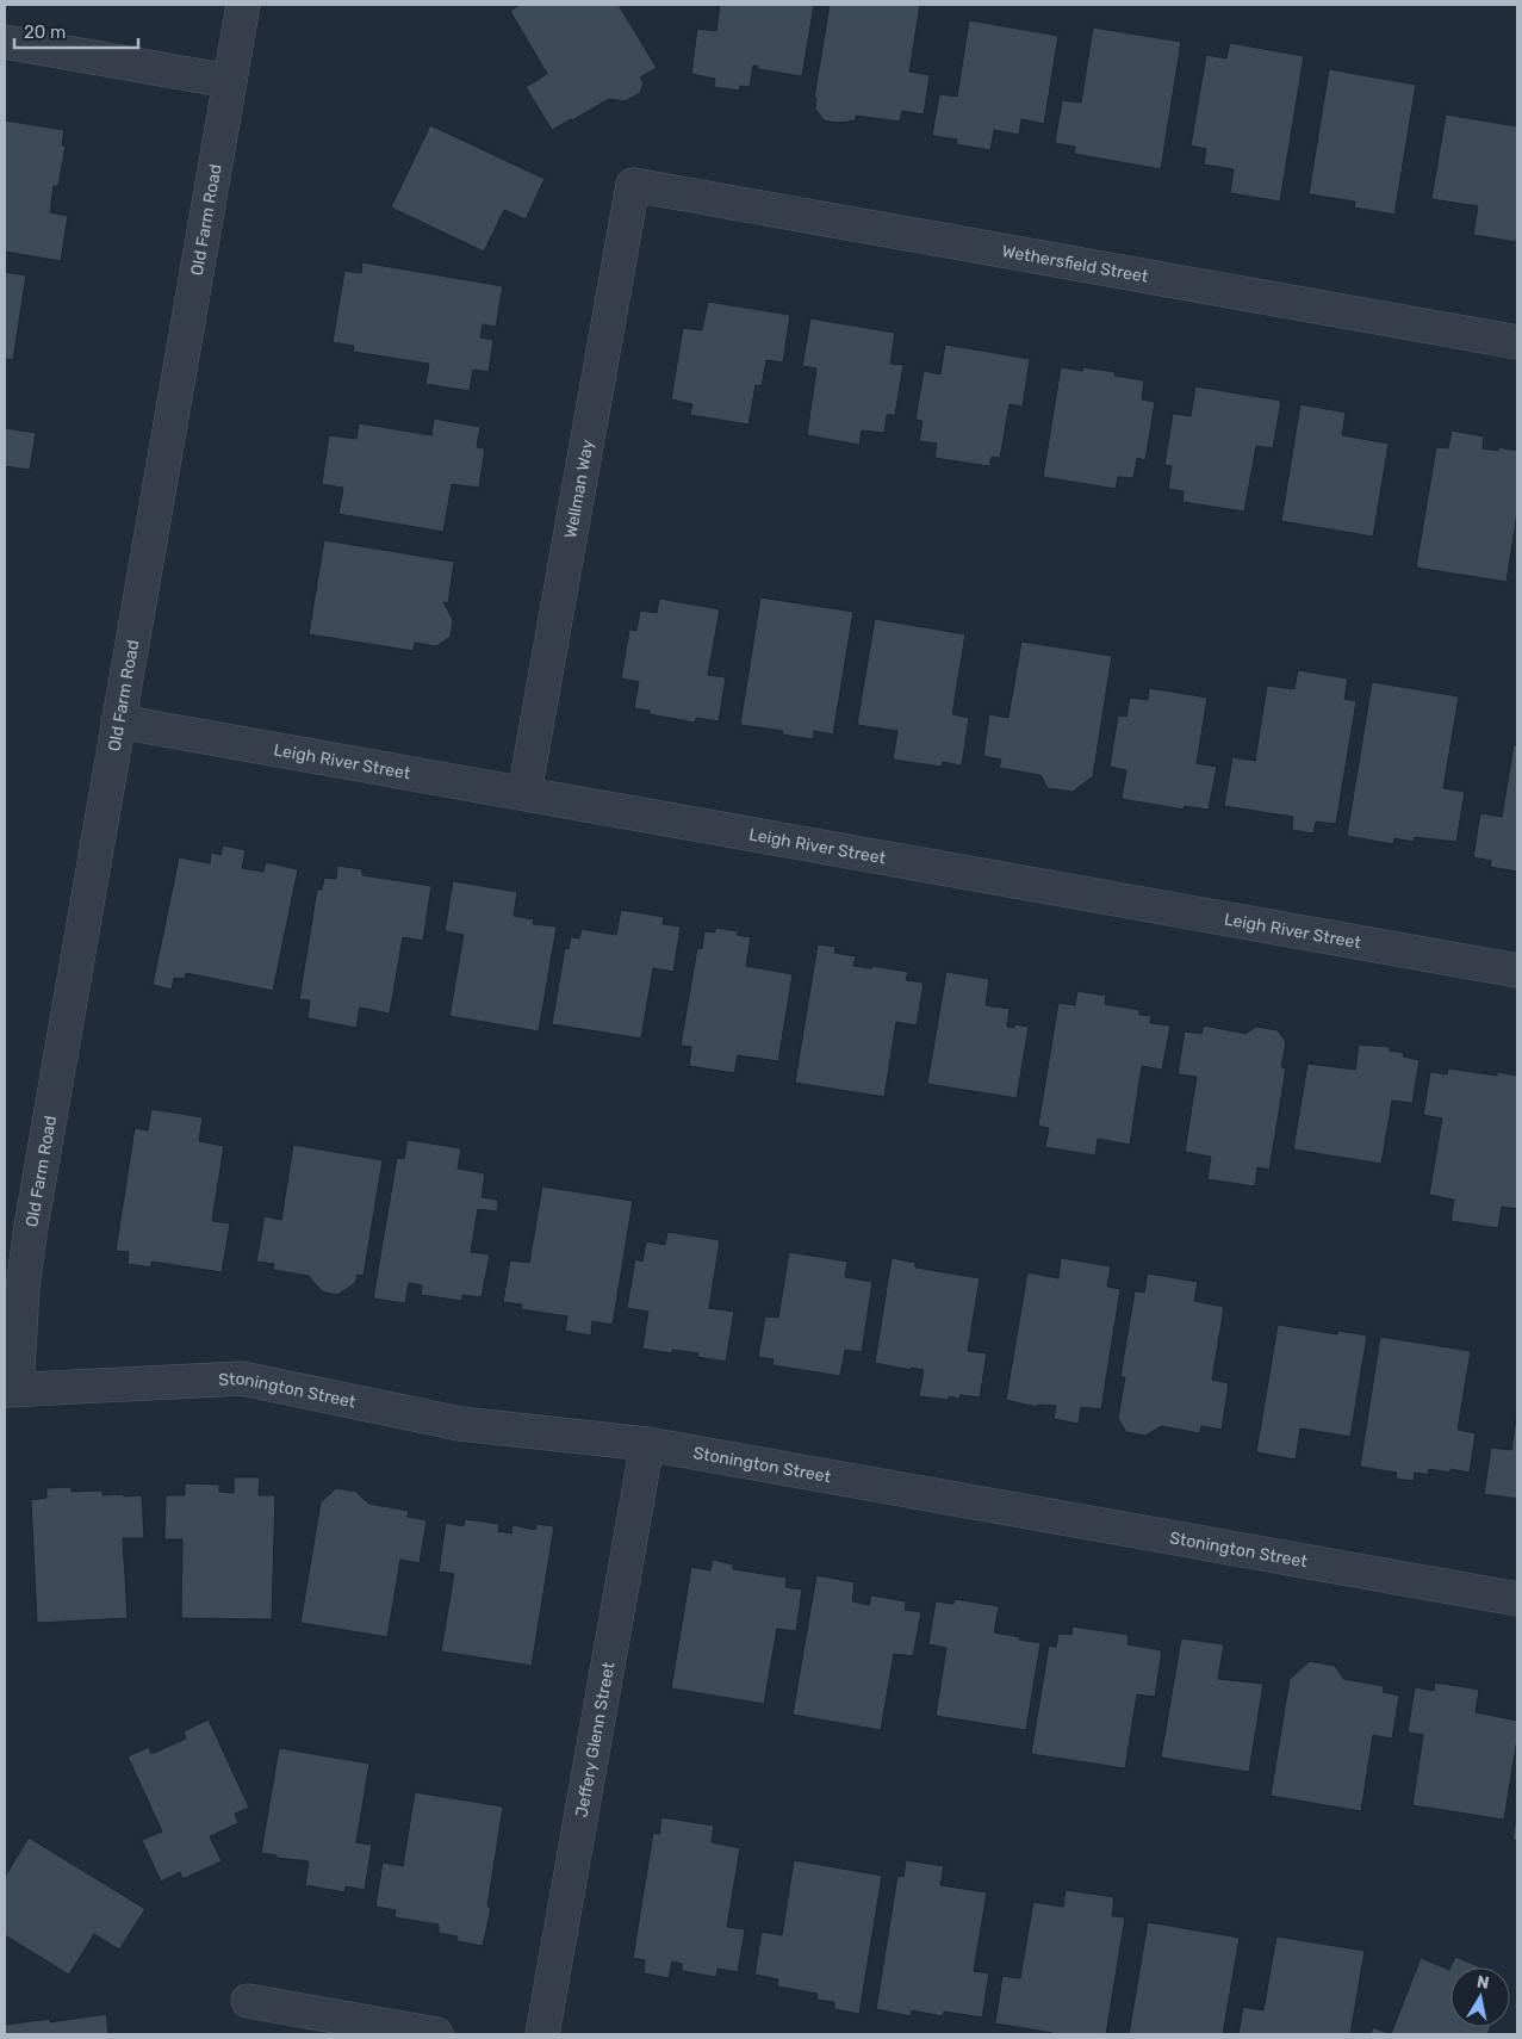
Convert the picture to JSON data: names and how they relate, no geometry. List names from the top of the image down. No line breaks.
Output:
{"streets":{"street":["Old Farm Road","Wethersfield Street","Wellman Way","Leigh River Street","Stonington Street","Jeffery Glenn Street"]},"crossings":[["Old Farm Road","Leigh River Street"],["Old Farm Road","Stonington Street"],["Wethersfield Street","Wellman Way"],["Wellman Way","Leigh River Street"],["Stonington Street","Jeffery Glenn Street"]],"scale_bar":"20 m","north":"top"}
